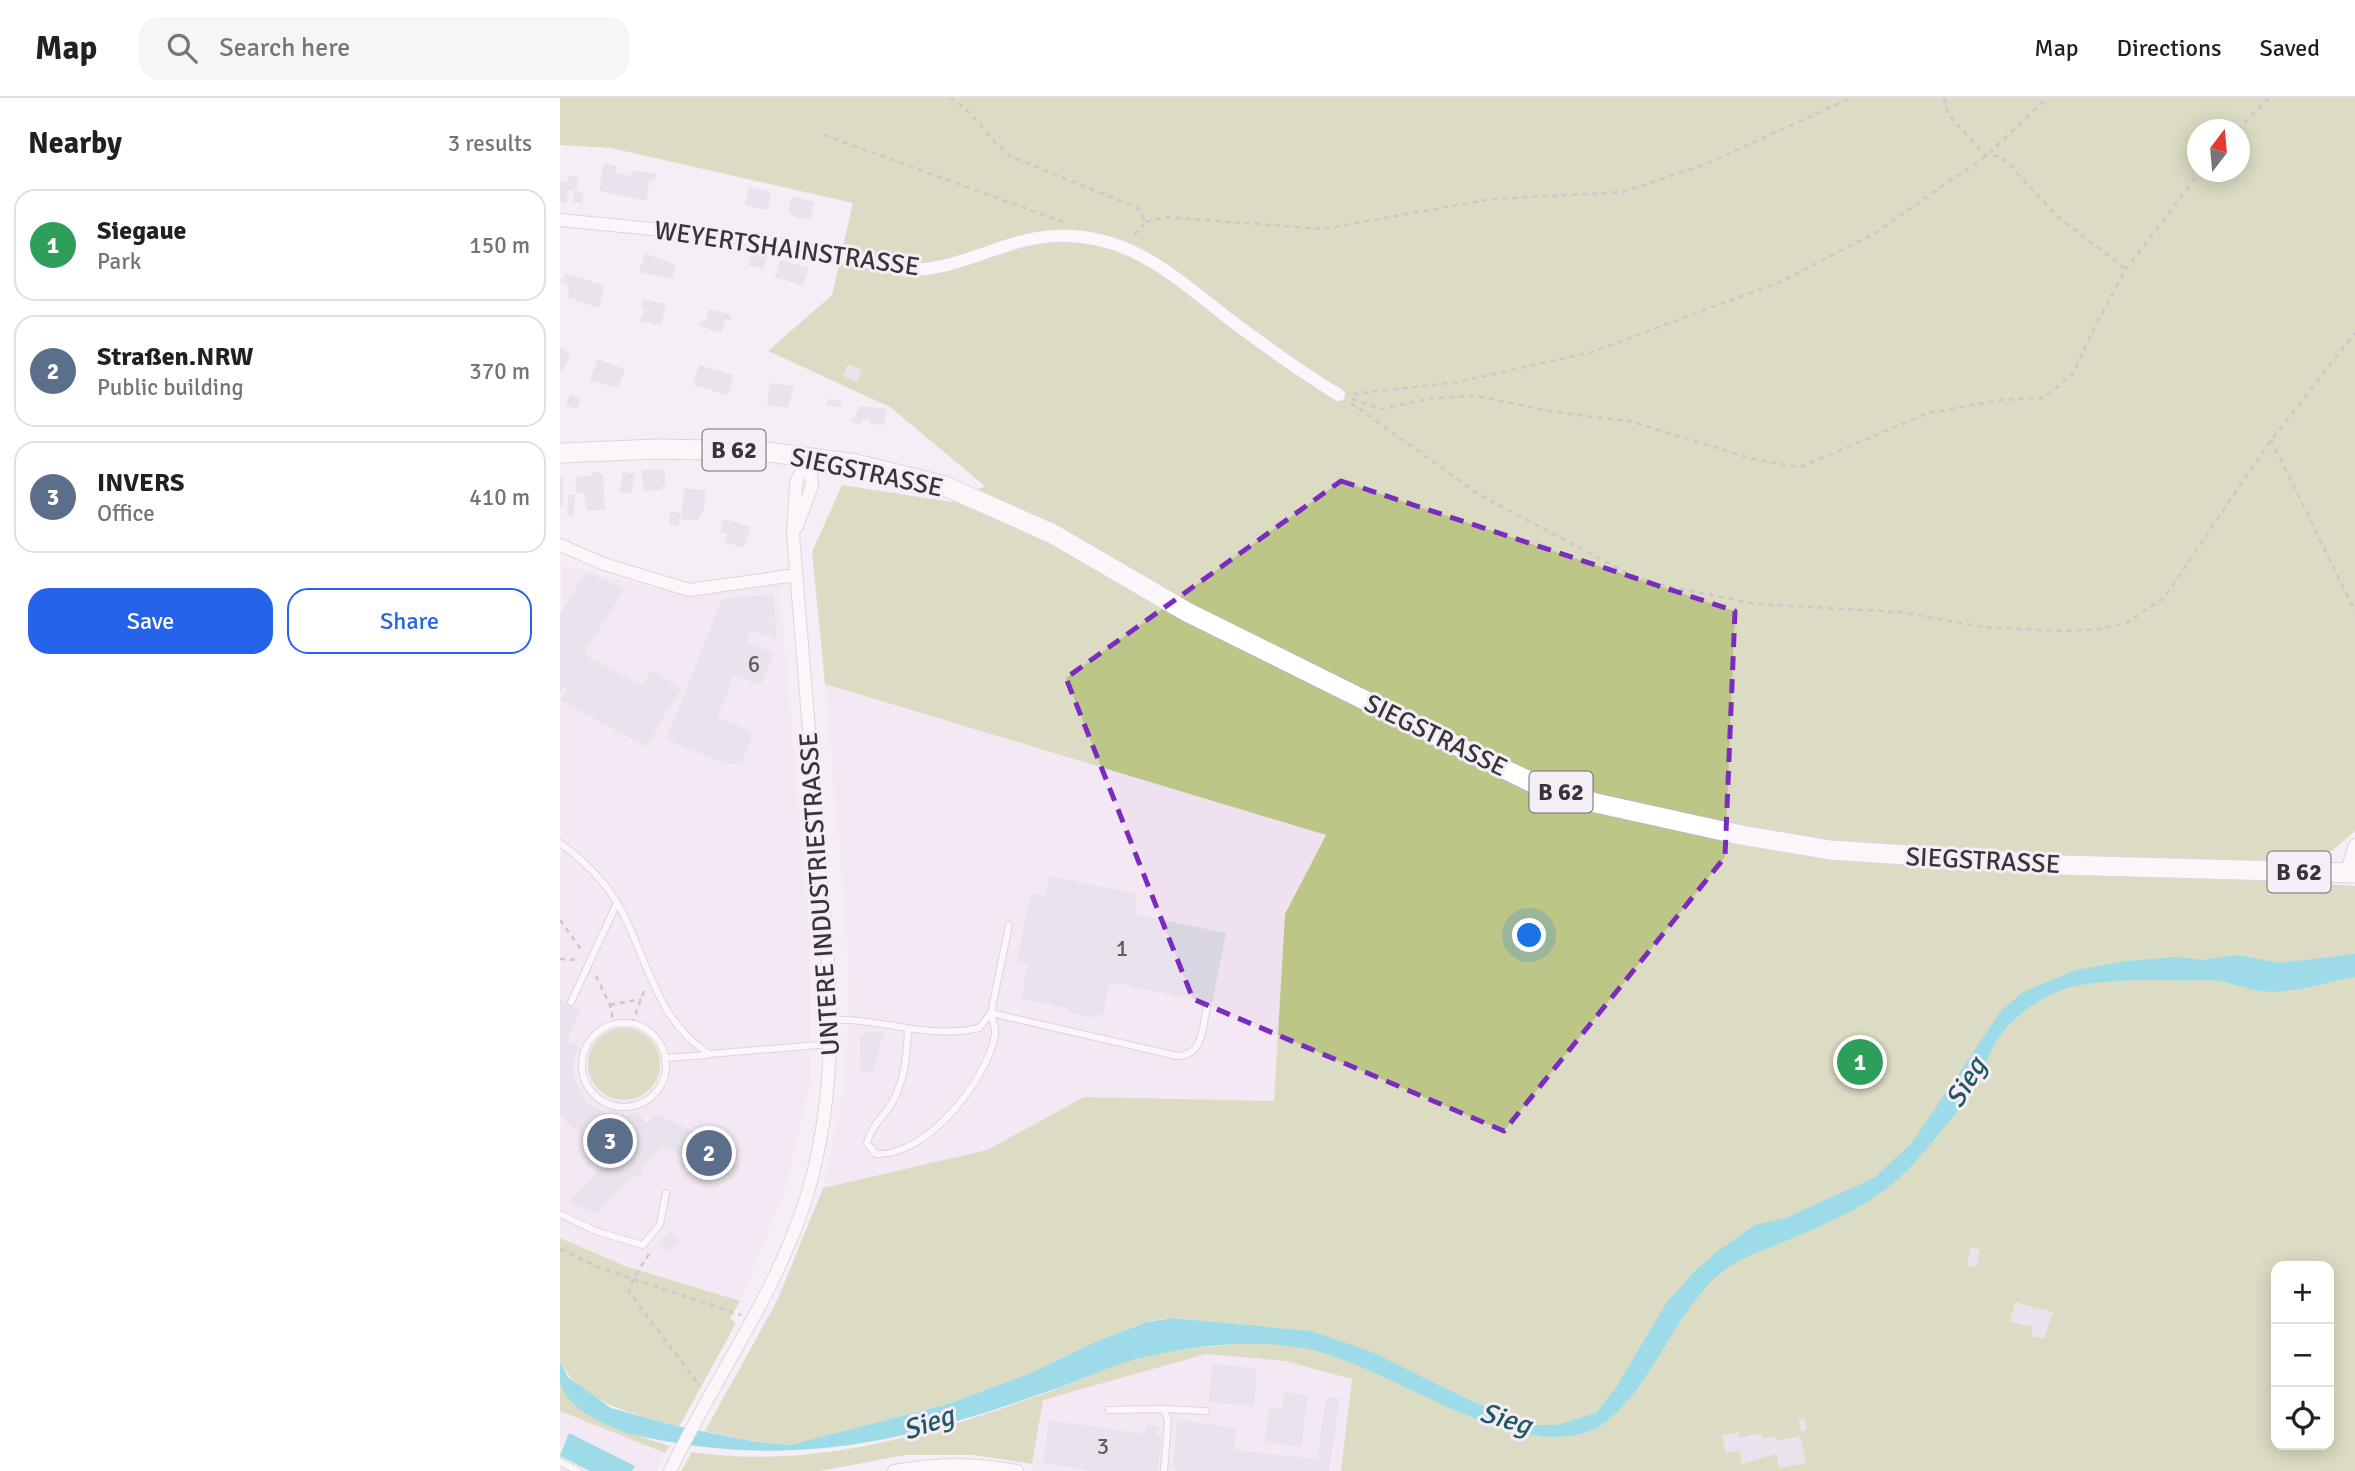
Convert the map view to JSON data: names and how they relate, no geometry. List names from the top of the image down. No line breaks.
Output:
{"streets":{"main road":["B 62","SIEGSTRASSE"],"street":["WEYERTSHAINSTRASSE","UNTERE INDUSTRIESTRASSE"]},"crossings":[["SIEGSTRASSE","UNTERE INDUSTRIESTRASSE"]],"water":["Sieg"],"house_numbers":["6","1","3"],"north":"top","page":{"header":"Map","search":"Search here","nav":["Map","Directions","Saved"],"heading":["Nearby","3 results"],"list":[{"mark":"1","name":"Siegaue","note":"Park","value":"150 m"},{"mark":"2","name":"Straßen.NRW","note":"Public building","value":"370 m"},{"mark":"3","name":"INVERS","note":"Office","value":"410 m"}],"buttons":["Save","Share"],"pins":["1","3","2"],"map_buttons":["+","−"]}}
